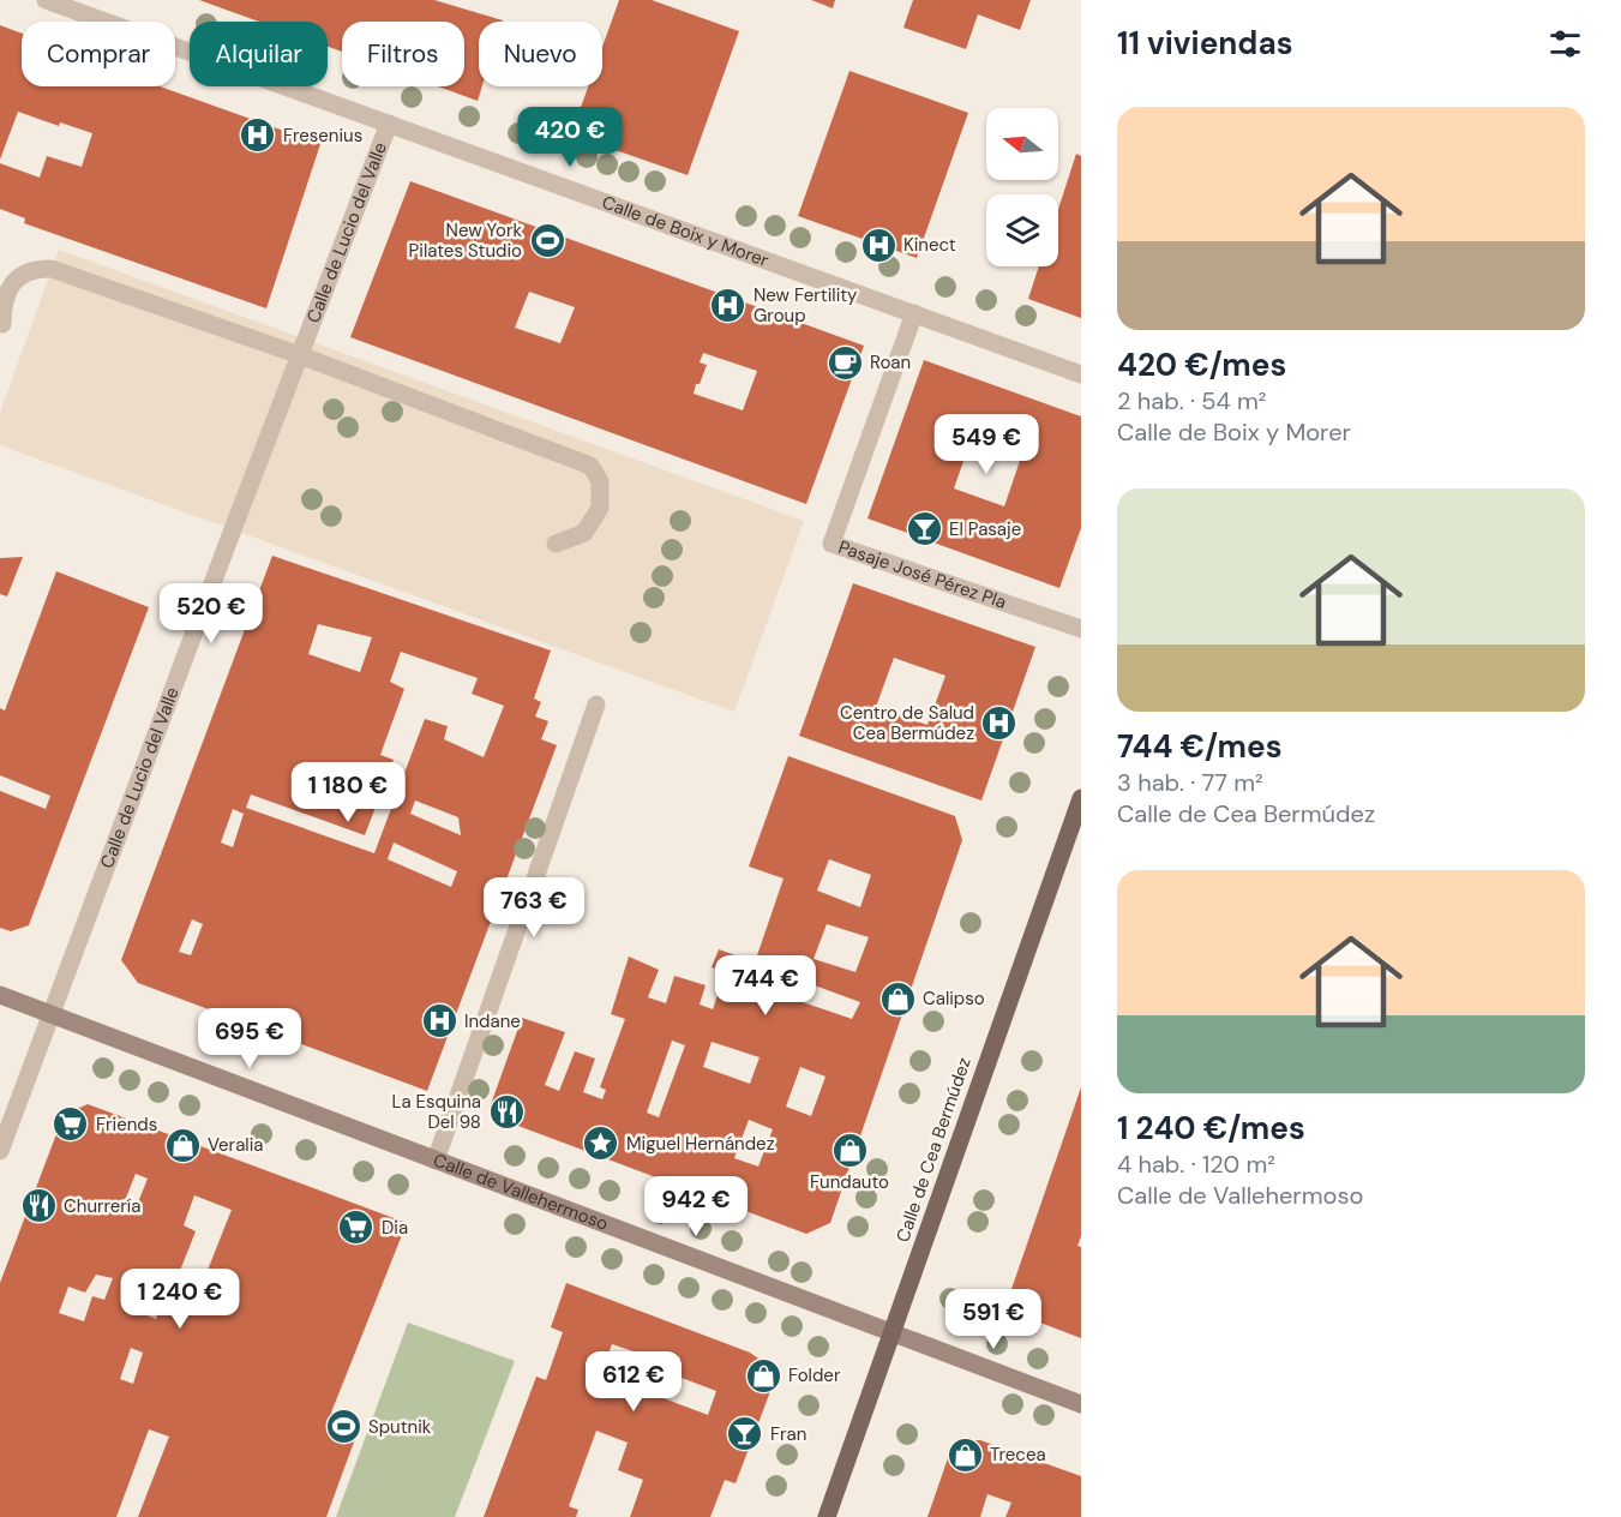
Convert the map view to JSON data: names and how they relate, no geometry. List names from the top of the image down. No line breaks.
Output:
{"streets":{"main road":["Calle de Cea Bermúdez"],"street":["Calle de Boix y Morer","Calle de Lucio del Valle","Pasaje José Pérez Pla","Calle de Vallehermoso"]},"crossings":[["Calle de Boix y Morer","Calle de Lucio del Valle"],["Calle de Boix y Morer","Pasaje José Pérez Pla"],["Calle de Lucio del Valle","Calle de Vallehermoso"],["Calle de Cea Bermúdez","Calle de Vallehermoso"]],"places":{"hospital":["Fresenius","Kinect","New Fertility Group","Centro de Salud Cea Bermúdez","Indane"],"sports":["New York Pilates Studio","Sputnik"],"cafe":["Roan"],"bar":["El Pasaje","Fran"],"shop":["Calipso","Veralia","Fundauto","Folder","Trecea"],"restaurant":["La Esquina Del 98","Churrería"],"supermarket":["Friends","Dia"],"place":["Miguel Hernández"]},"north":"left","page":{"heading":"11 viviendas","chip":["Comprar","Alquilar","Filtros","Nuevo"],"list":[{"name":"420 €/mes","note":"2 hab. · 54 m² · Calle de Boix y Morer"},{"name":"744 €/mes","note":"3 hab. · 77 m² · Calle de Cea Bermúdez"},{"name":"1 240 €/mes","note":"4 hab. · 120 m² · Calle de Vallehermoso"}],"price":["420 €","549 €","520 €","1 180 €","763 €","744 €","695 €","942 €","1 240 €","591 €","612 €"]}}
